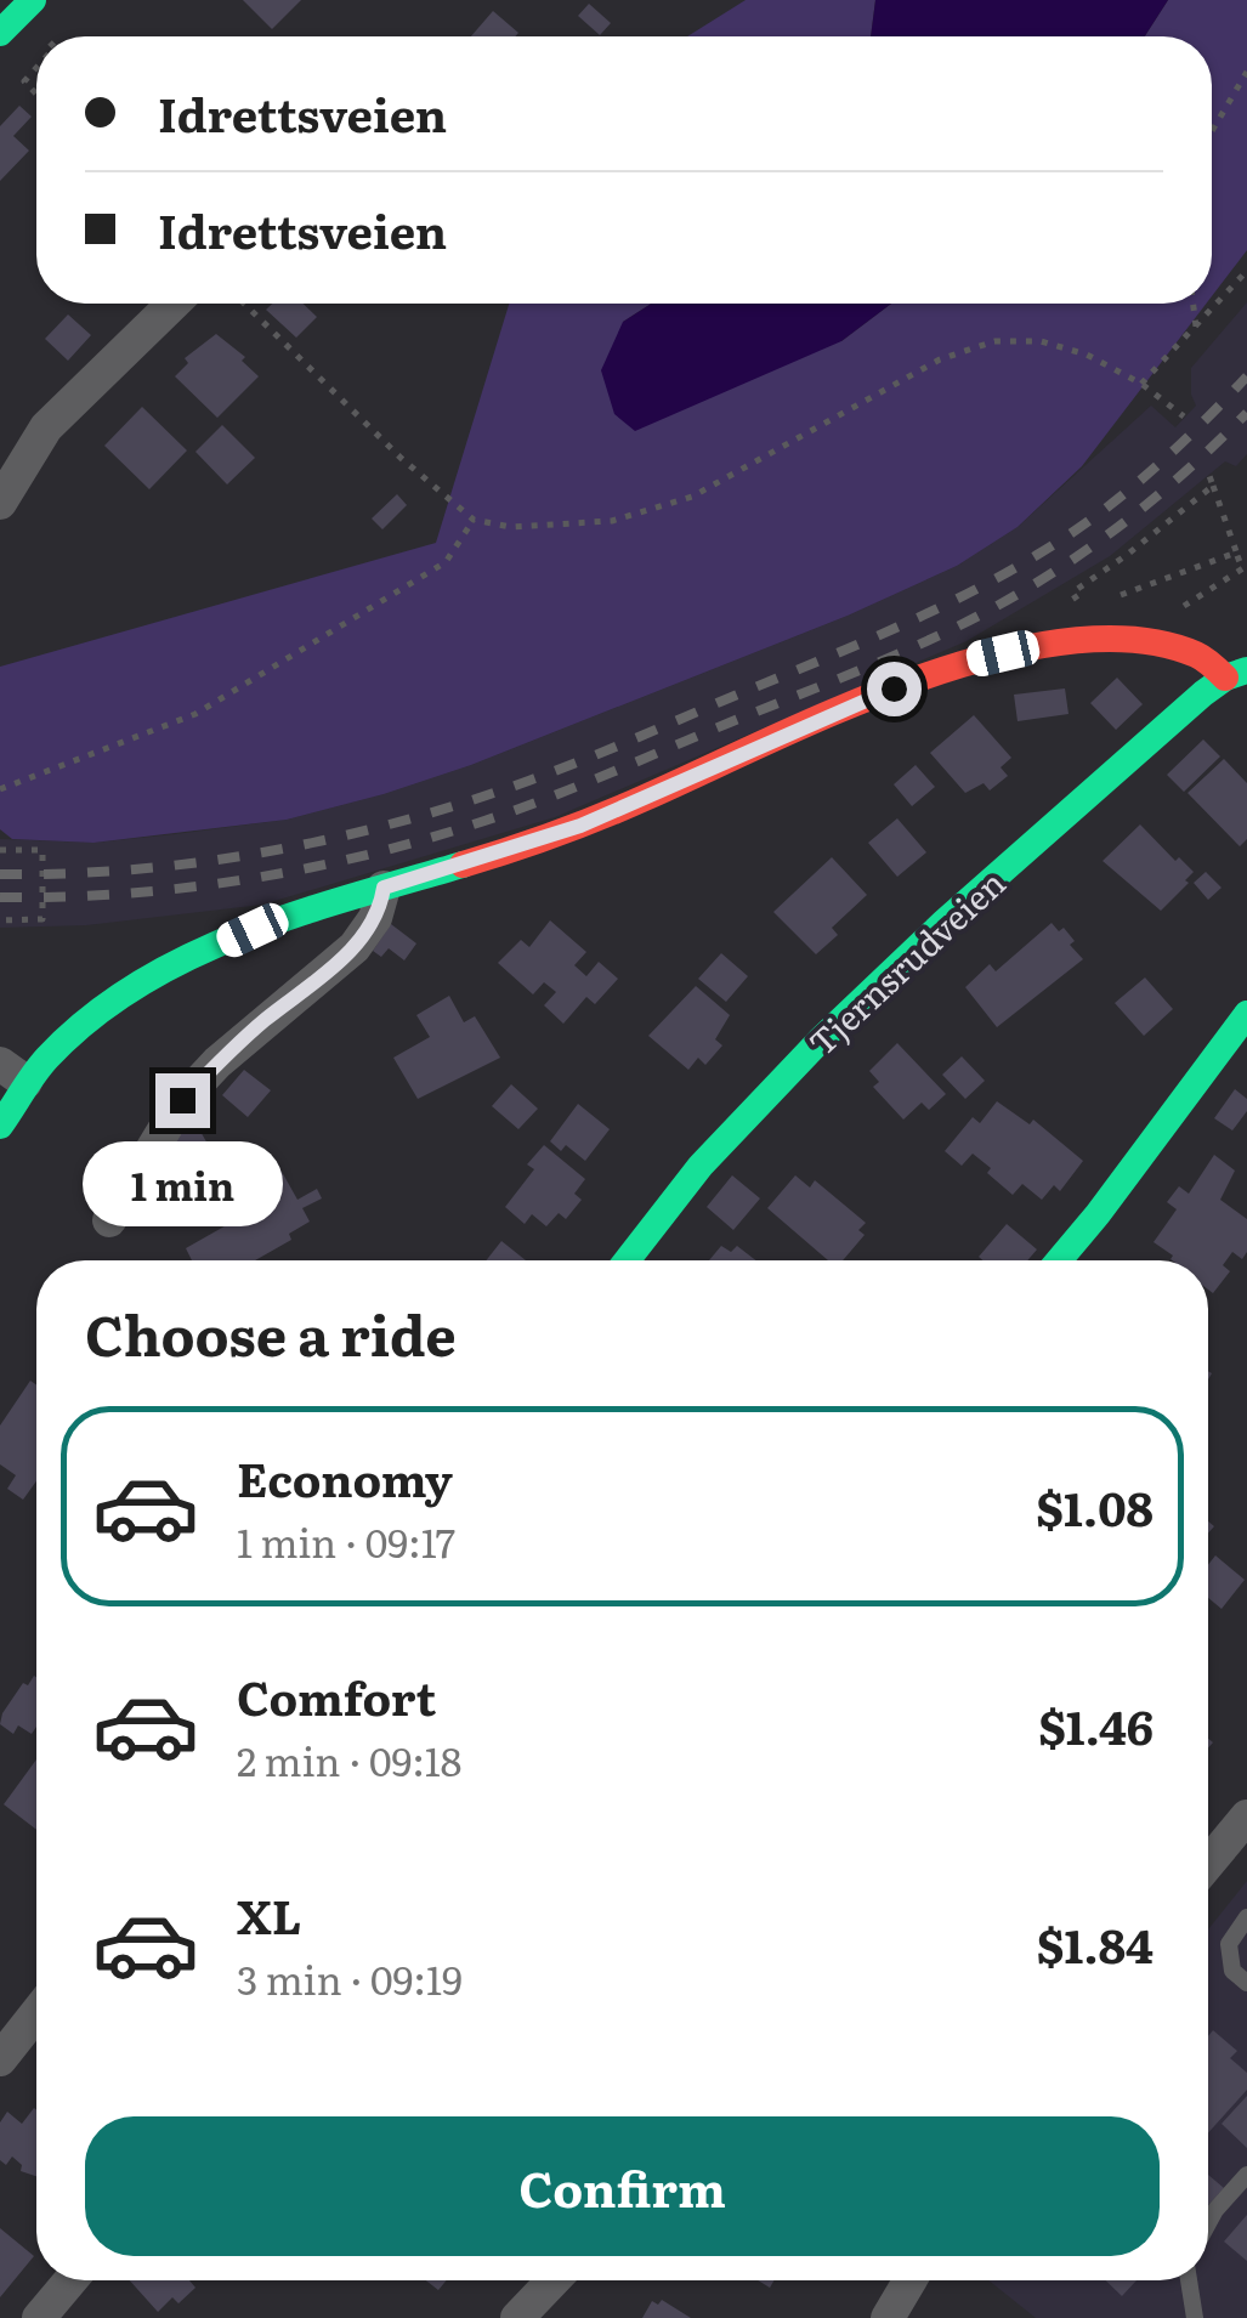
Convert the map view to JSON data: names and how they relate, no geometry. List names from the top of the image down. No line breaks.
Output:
{"streets":{"street":["Tjernsrudveien"]},"page":{"banner":["Idrettsveien","Idrettsveien"],"bubble":"1 min","heading":"Choose a ride","list":[{"name":"Economy","note":"1 min · 09:17","value":"$1.08"},{"name":"Comfort","note":"2 min · 09:18","value":"$1.46"},{"name":"XL","note":"3 min · 09:19","value":"$1.84"}],"buttons":"Confirm"}}
